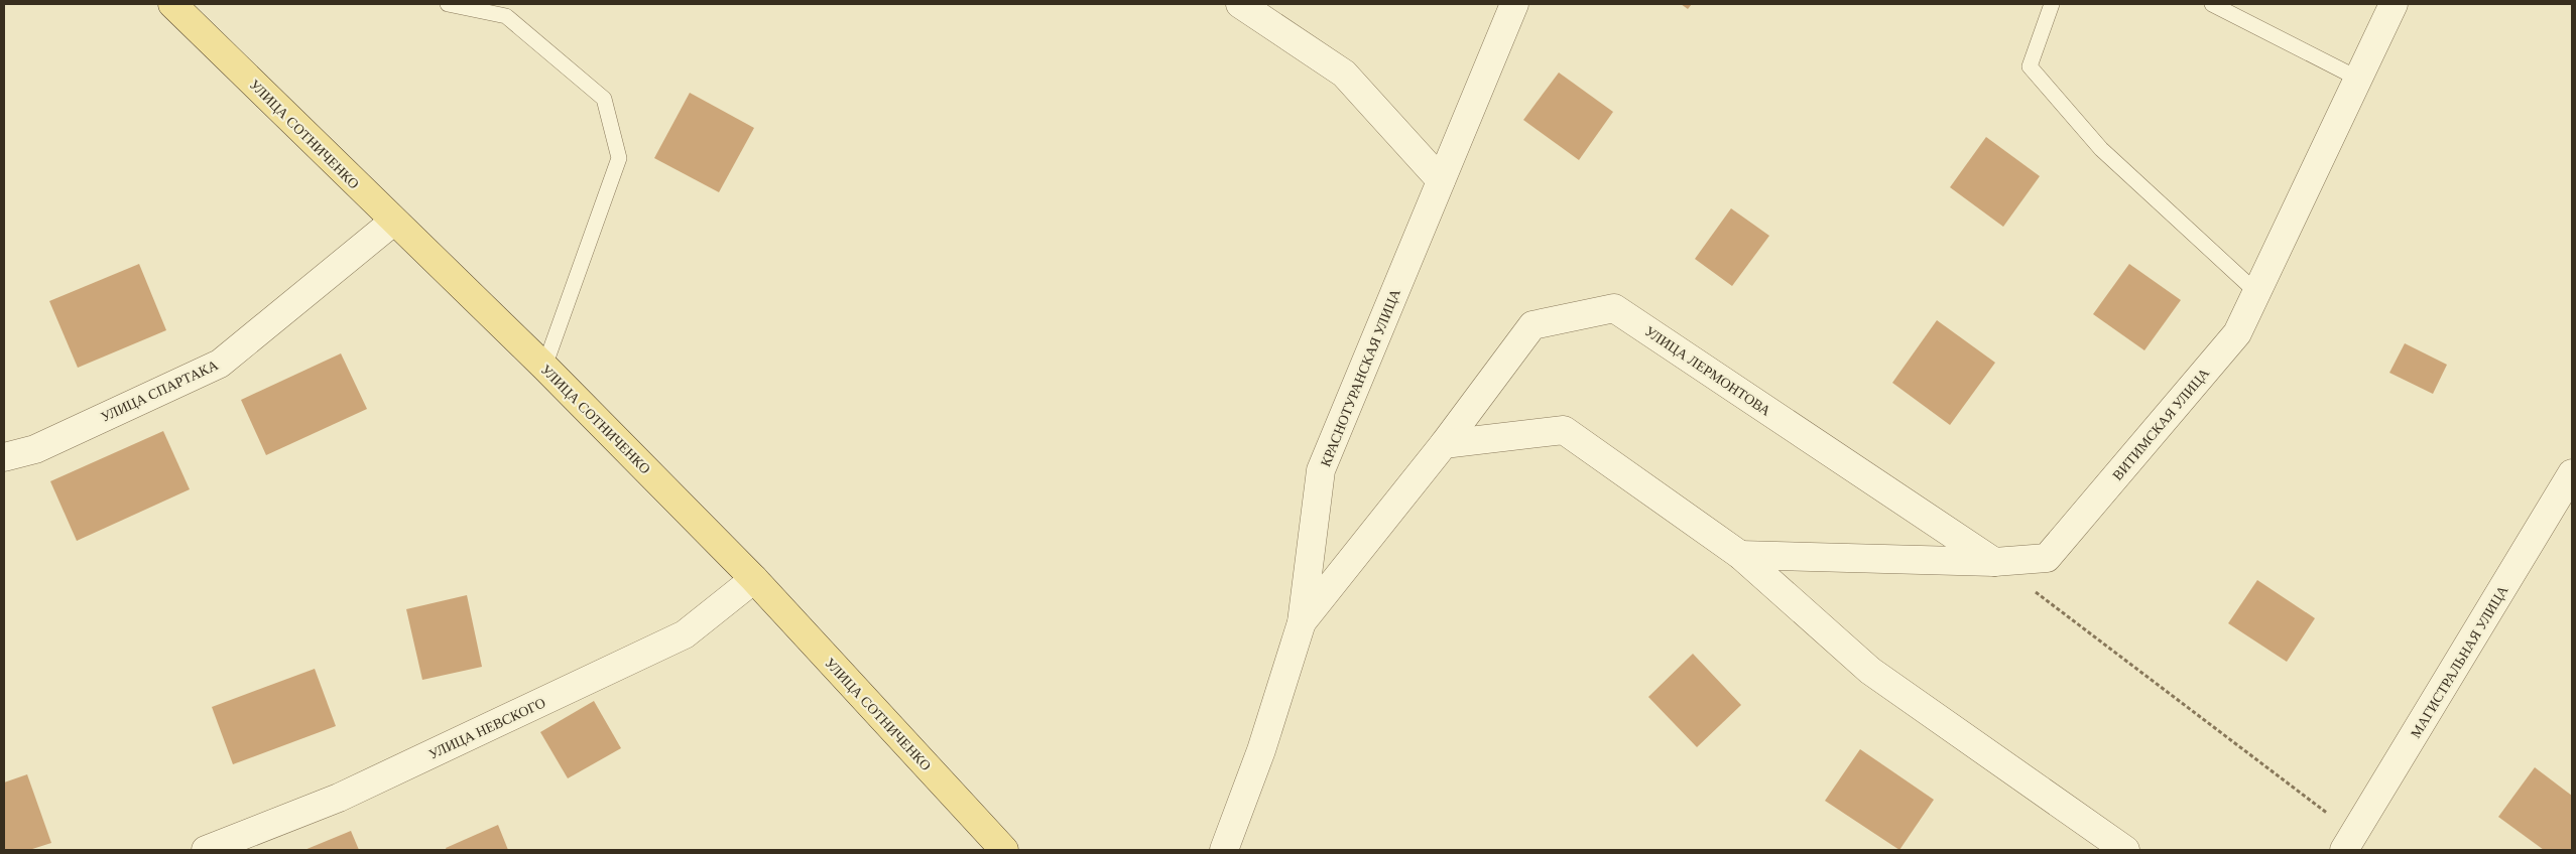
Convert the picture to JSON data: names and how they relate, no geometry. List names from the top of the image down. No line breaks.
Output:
{"streets":{"main road":["УЛИЦА СОТНИЧЕНКО"],"street":["УЛИЦА ЛЕРМОНТОВА","КРАСНОТУРАНСКАЯ УЛИЦА","УЛИЦА СПАРТАКА","ВИТИМСКАЯ УЛИЦА","МАГИСТРАЛЬНАЯ УЛИЦА","УЛИЦА НЕВСКОГО"]},"crossings":[["УЛИЦА СОТНИЧЕНКО","УЛИЦА СПАРТАКА"],["УЛИЦА СОТНИЧЕНКО","УЛИЦА НЕВСКОГО"],["УЛИЦА ЛЕРМОНТОВА","КРАСНОТУРАНСКАЯ УЛИЦА"],["УЛИЦА ЛЕРМОНТОВА","ВИТИМСКАЯ УЛИЦА"]]}
